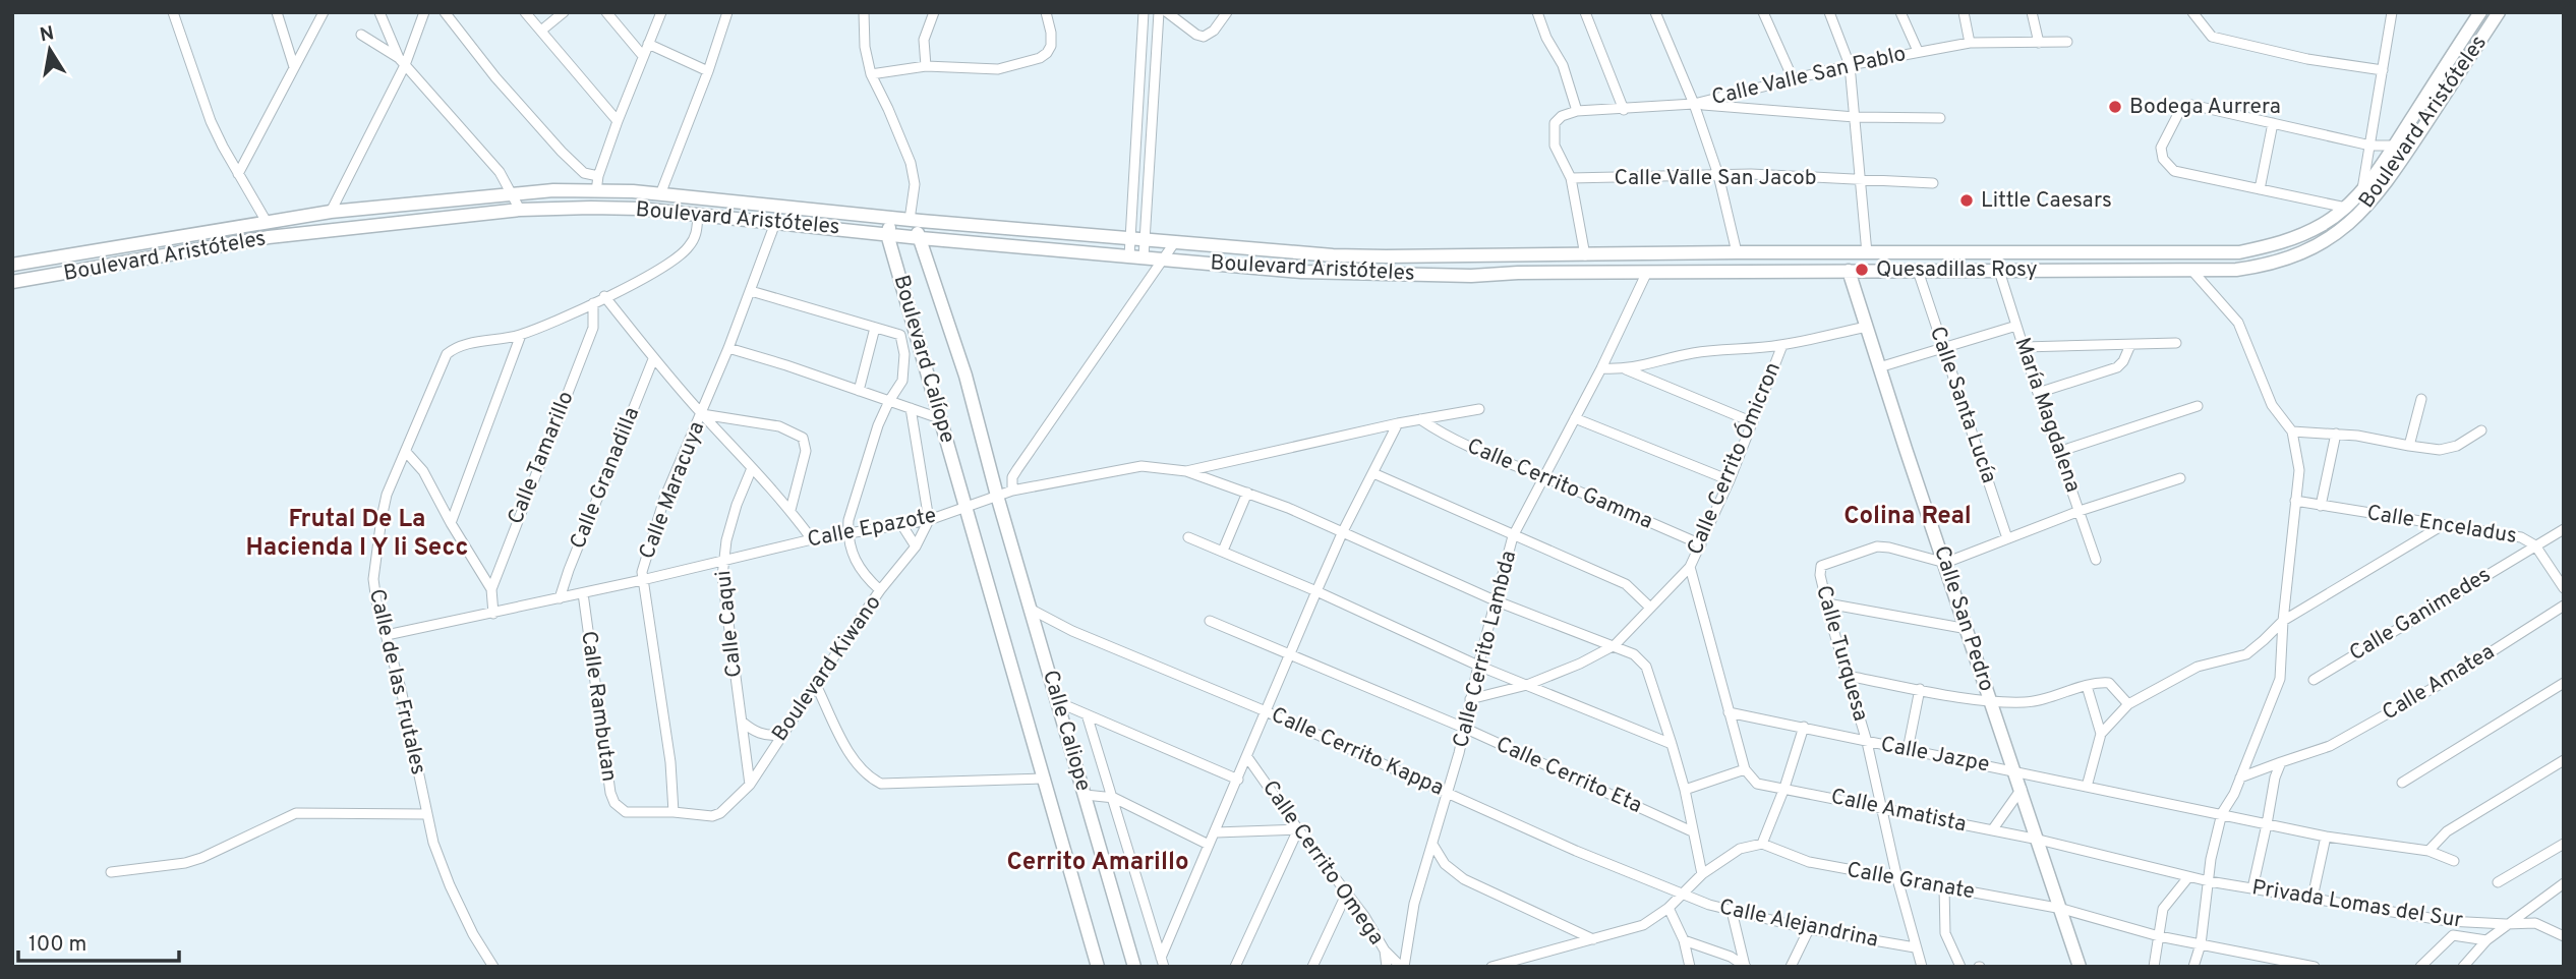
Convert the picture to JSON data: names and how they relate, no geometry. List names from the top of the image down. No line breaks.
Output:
{"streets":{"street":["Calle Valle San Pablo","Boulevard Aristóteles","Calle Valle San Jacob","Boulevard Calíope","Calle Santa Lucía","María Magdalena","Calle Tamarillo","Calle Cerrito Ómicron","Calle Granadilla","Calle Cerrito Gamma","Calle Maracuya","Calle Enceladus","Calle Epazote","Calle Ganimedes","Calle San Pedro","Calle Caqui","Calle Cerrito Lambda","Calle Turquesa","Boulevard Kiwano","Calle de las Frutales","Calle Amatea","Calle Rambutan","Calle Caliope","Calle Cerrito Kappa","Calle Jazpe","Calle Cerrito Eta","Calle Amatista","Calle Cerrito Omega","Calle Granate","Privada Lomas del Sur","Calle Alejandrina"]},"crossings":[["Calle Valle San Pablo","Calle Valle San Jacob"],["Boulevard Aristóteles","Boulevard Calíope"],["Boulevard Aristóteles","Calle Santa Lucía"],["Boulevard Aristóteles","María Magdalena"],["Boulevard Aristóteles","Calle Maracuya"],["Boulevard Aristóteles","Calle San Pedro"],["Boulevard Aristóteles","Calle Cerrito Lambda"],["Boulevard Aristóteles","Calle de las Frutales"],["Boulevard Calíope","Calle Epazote"],["Boulevard Calíope","Calle Caliope"],["Calle Tamarillo","Calle Epazote"],["Calle Tamarillo","Calle de las Frutales"],["Calle Cerrito Ómicron","Calle Cerrito Gamma"],["Calle Cerrito Ómicron","Calle Cerrito Lambda"],["Calle Granadilla","Calle Epazote"],["Calle Cerrito Gamma","Calle Epazote"],["Calle Cerrito Gamma","Calle Cerrito Lambda"],["Calle Maracuya","Calle Epazote"],["Calle Maracuya","Boulevard Kiwano"],["Calle Maracuya","Calle Rambutan"],["Calle Enceladus","Calle Ganimedes"],["Calle Epazote","Calle Caqui"],["Calle Epazote","Boulevard Kiwano"],["Calle Epazote","Calle de las Frutales"],["Calle Epazote","Calle Rambutan"],["Calle Epazote","Calle Caliope"],["Calle San Pedro","Calle Turquesa"],["Calle San Pedro","Calle Jazpe"],["Calle San Pedro","Calle Amatista"],["Calle San Pedro","Calle Granate"],["Calle Caqui","Boulevard Kiwano"],["Calle Cerrito Lambda","Calle Cerrito Kappa"],["Calle Cerrito Lambda","Calle Cerrito Eta"],["Calle Cerrito Lambda","Calle Cerrito Omega"],["Calle Turquesa","Calle Jazpe"],["Calle Turquesa","Calle Amatista"],["Calle Turquesa","Calle Granate"],["Calle Turquesa","Calle Alejandrina"],["Boulevard Kiwano","Calle Rambutan"],["Calle Caliope","Calle Cerrito Kappa"],["Calle Cerrito Kappa","Calle Alejandrina"],["Calle Amatista","Privada Lomas del Sur"]],"districts":["Colina Real","Frutal De La Hacienda I Y Ii Secc","Cerrito Amarillo"],"places":["Bodega Aurrera","Little Caesars","Quesadillas Rosy"],"scale_bar":"100 m","north":"top"}
